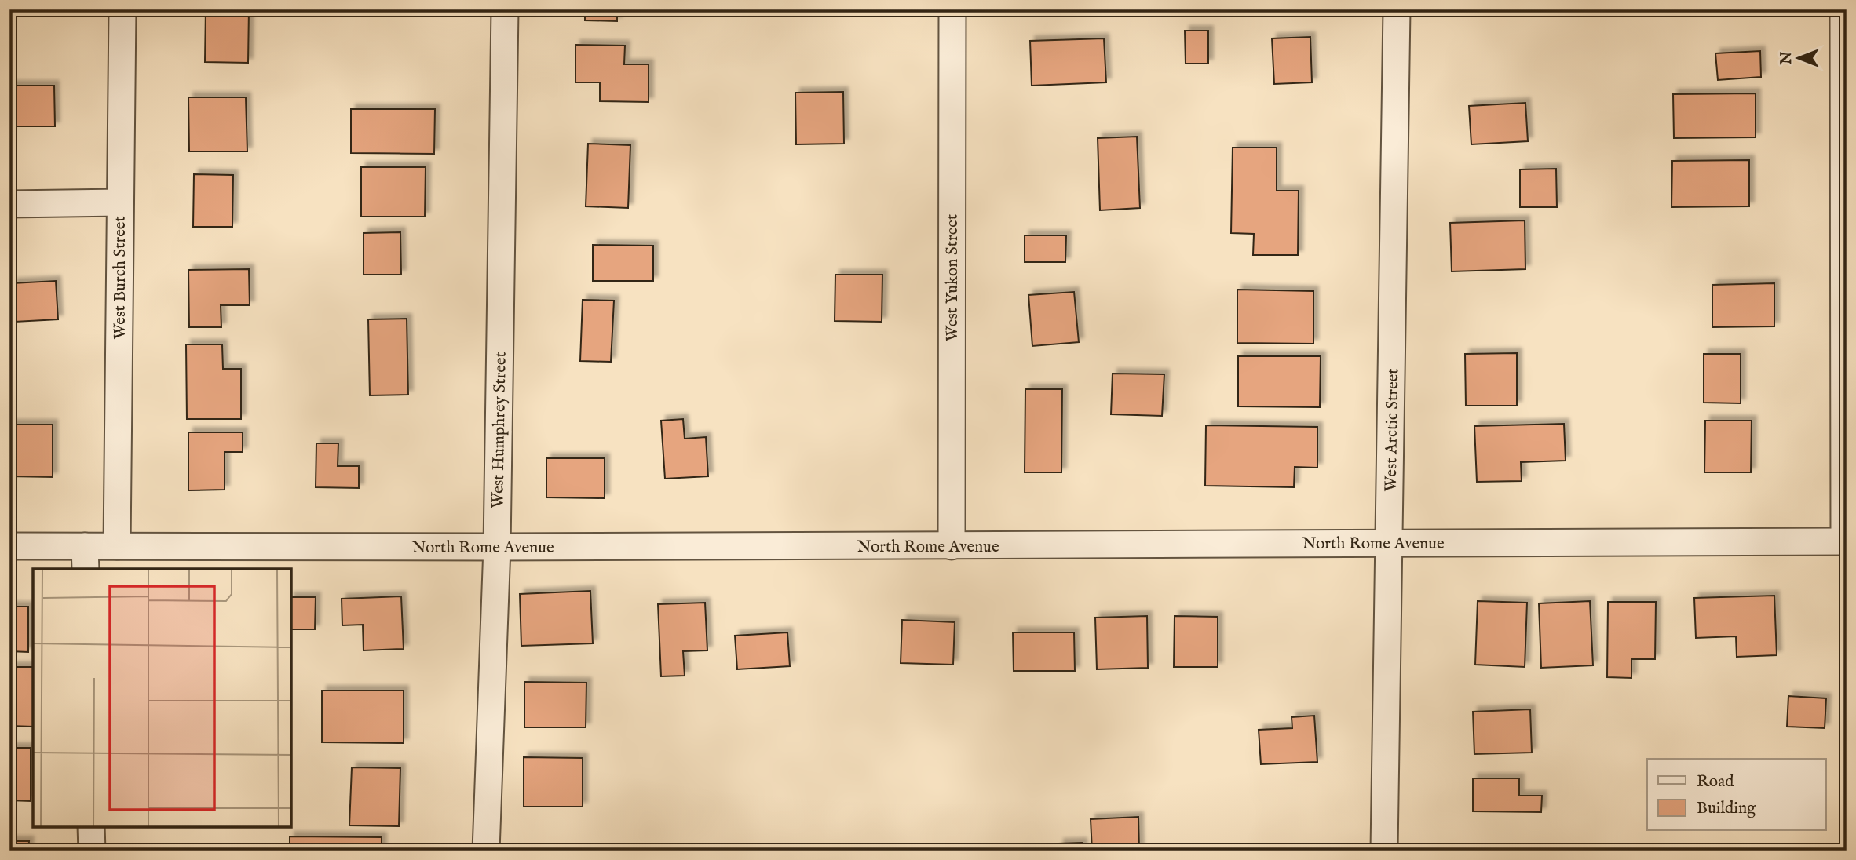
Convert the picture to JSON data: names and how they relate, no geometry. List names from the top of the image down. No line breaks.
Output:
{"streets":{"street":["West Burch Street","West Yukon Street","West Humphrey Street","West Arctic Street","North Rome Avenue"]},"crossings":[["West Burch Street","North Rome Avenue"],["West Yukon Street","North Rome Avenue"],["West Humphrey Street","North Rome Avenue"],["West Arctic Street","North Rome Avenue"]],"legend":["Road","Building"],"north":"left"}
